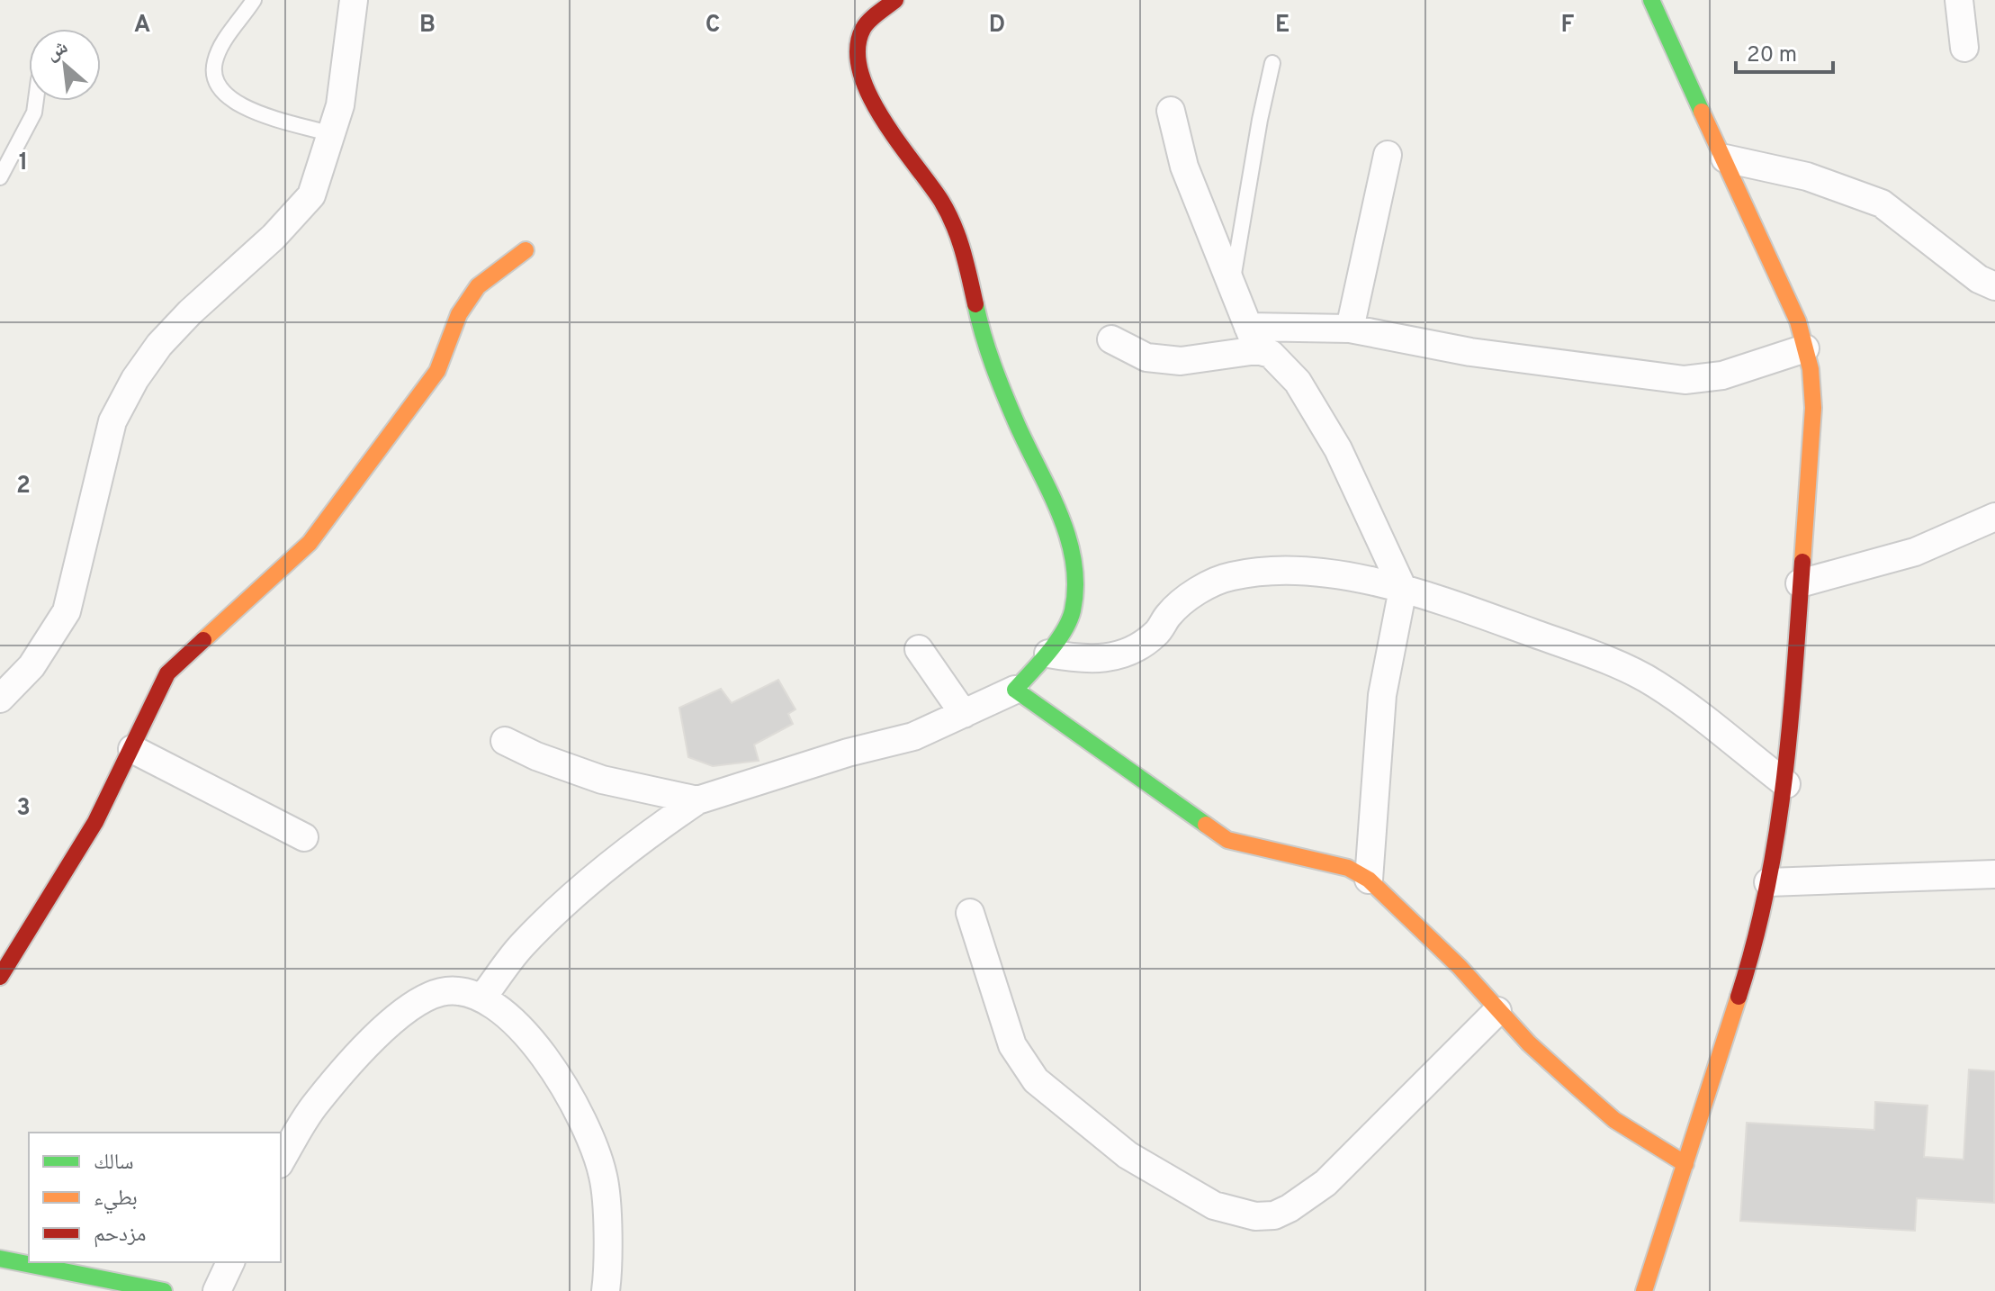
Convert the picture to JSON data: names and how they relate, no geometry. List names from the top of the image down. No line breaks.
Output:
{"legend":["سالك","بطيء","مزدحم"],"scale_bar":"20 m","north":"top left","grid":{"columns":["A","B","C","D","E","F"],"rows":["1","2","3"]}}
